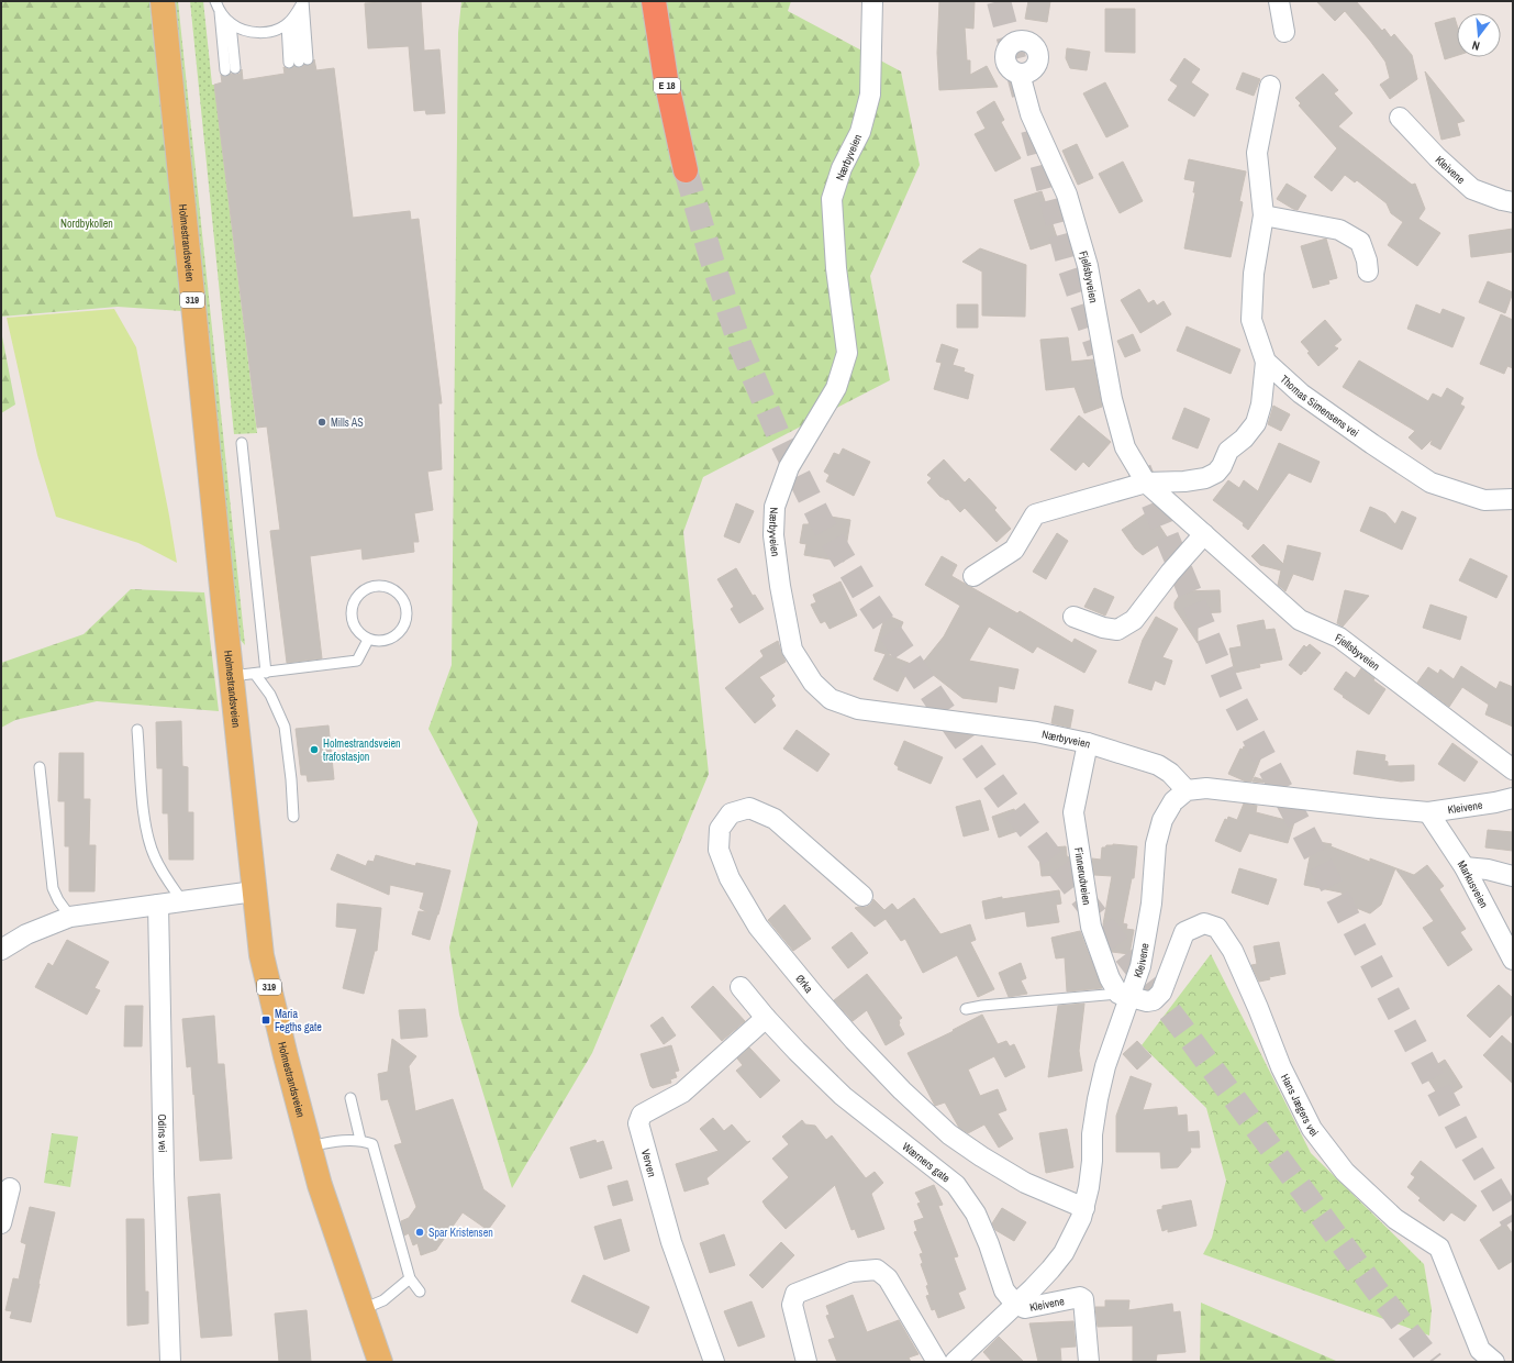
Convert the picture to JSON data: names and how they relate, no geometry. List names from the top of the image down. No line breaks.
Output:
{"streets":{"highway":["E 18"],"main road":["Holmestrandsveien","319"],"street":["Nærbyveien","Kleivene","Fjellsbyveien","Thomas Simensens vei","Finnerudveien","Markusveien","Ørka","Hans Jægers vei","Odins vei","Wærners gate","Verven"]},"crossings":[["Nærbyveien","Kleivene"],["Nærbyveien","Finnerudveien"],["Kleivene","Finnerudveien"],["Kleivene","Markusveien"],["Kleivene","Ørka"],["Kleivene","Hans Jægers vei"],["Kleivene","Wærners gate"],["Finnerudveien","Hans Jægers vei"],["Wærners gate","Verven"]],"parks":["Nordbykollen"],"places":{"other":["Mills AS","Holmestrandsveien trafostasjon","Spar Kristensen"],"transit":["Maria Fegths gate"]},"north":"bottom"}
